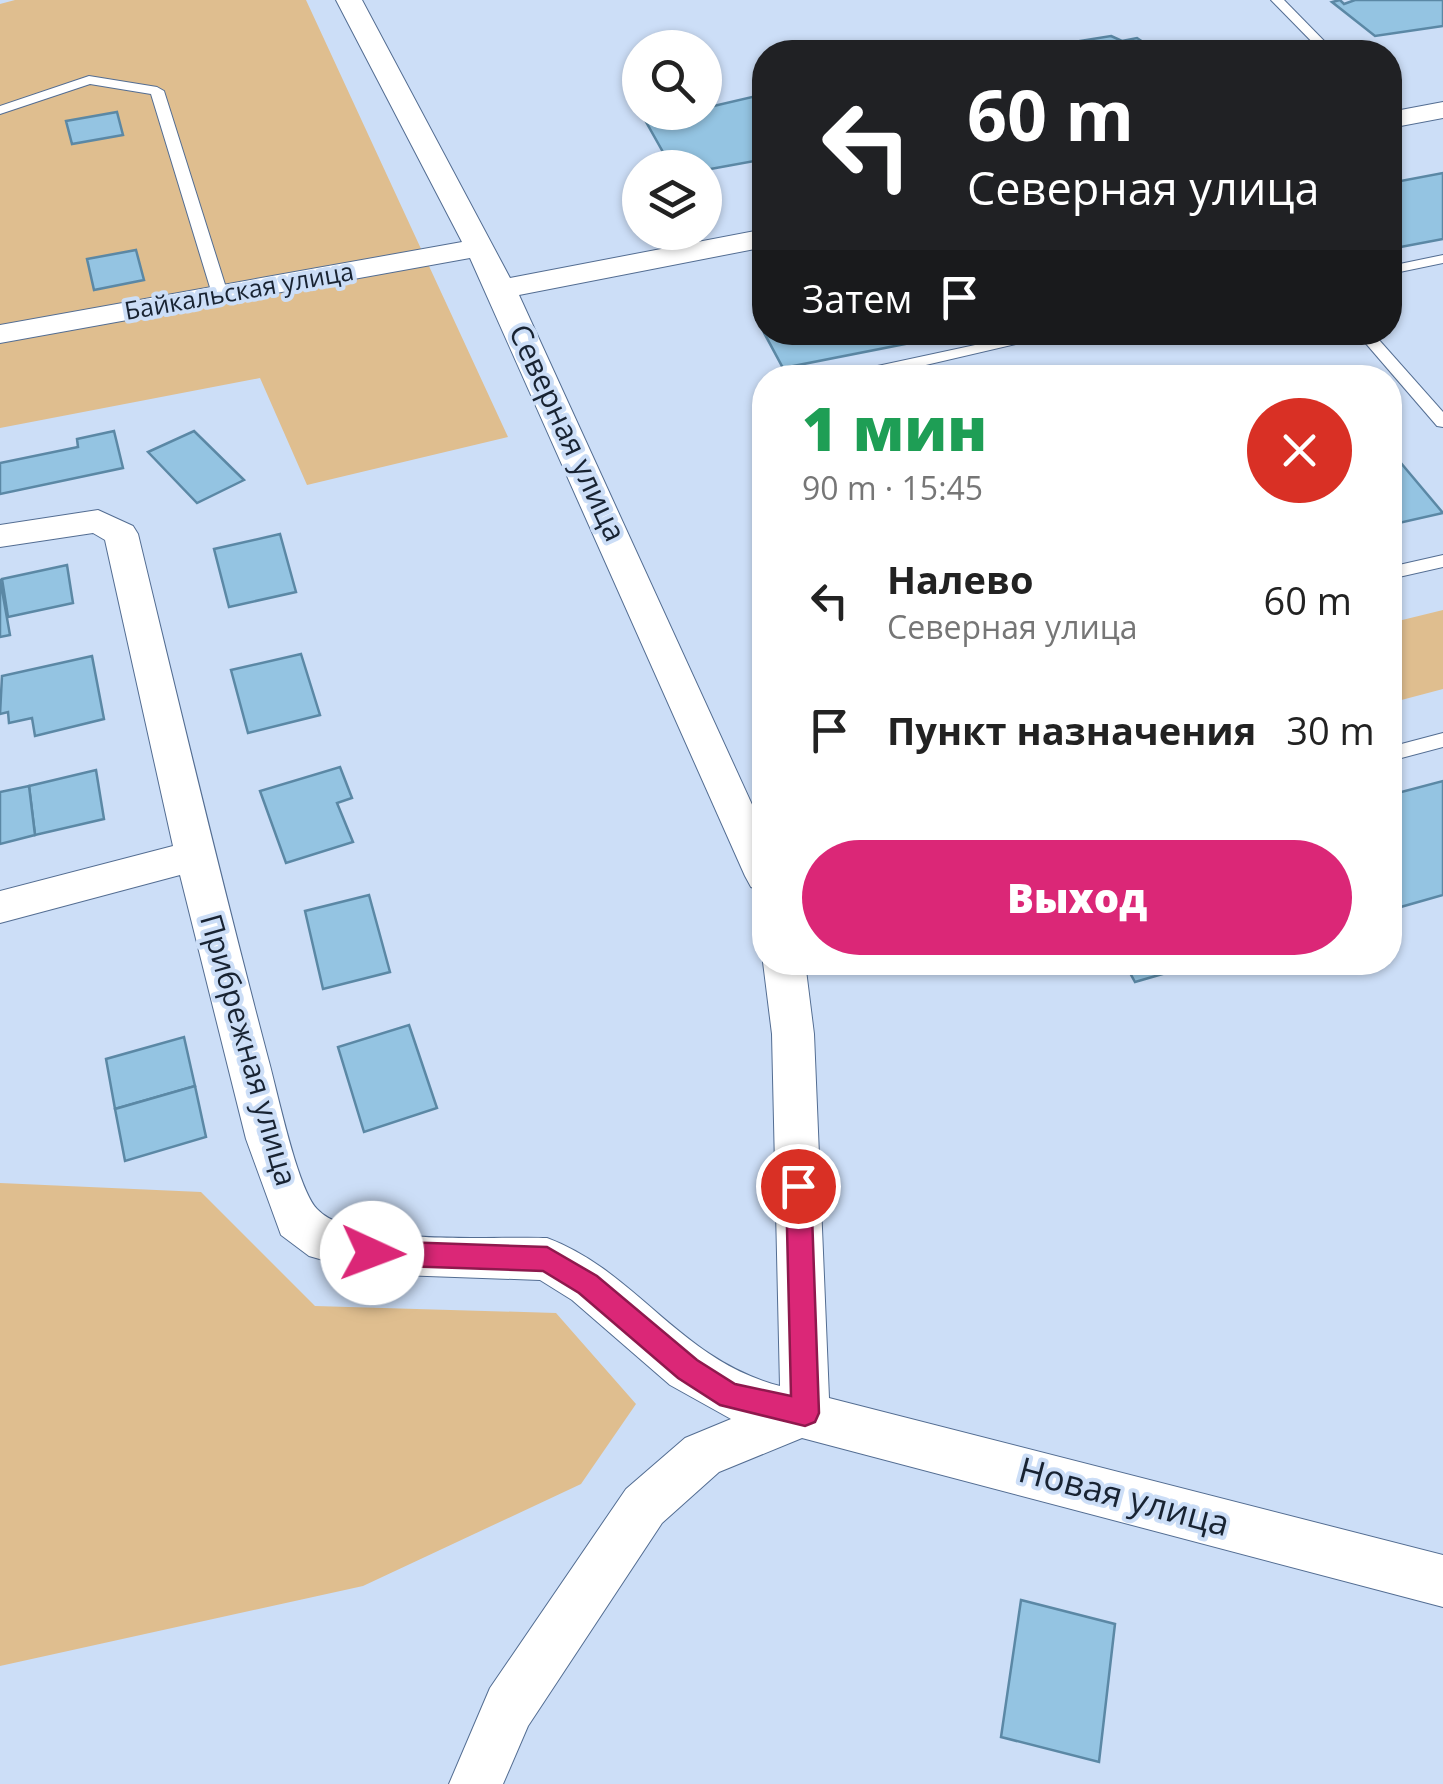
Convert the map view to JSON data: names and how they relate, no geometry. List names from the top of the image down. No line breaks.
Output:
{"streets":{"street":["Байкальская улица","Северная улица","Прибрежная улица","Новая улица"]},"crossings":[["Байкальская улица","Северная улица"],["Прибрежная улица","Новая улица"]],"page":{"turn":["60 m","Северная улица"],"then":"Затем","heading":["1 мин","90 m · 15:45"],"list":[{"name":"Налево","note":"Северная улица","value":"60 m"},{"name":"Пункт назначения","value":"30 m"}],"buttons":"Выход"}}
